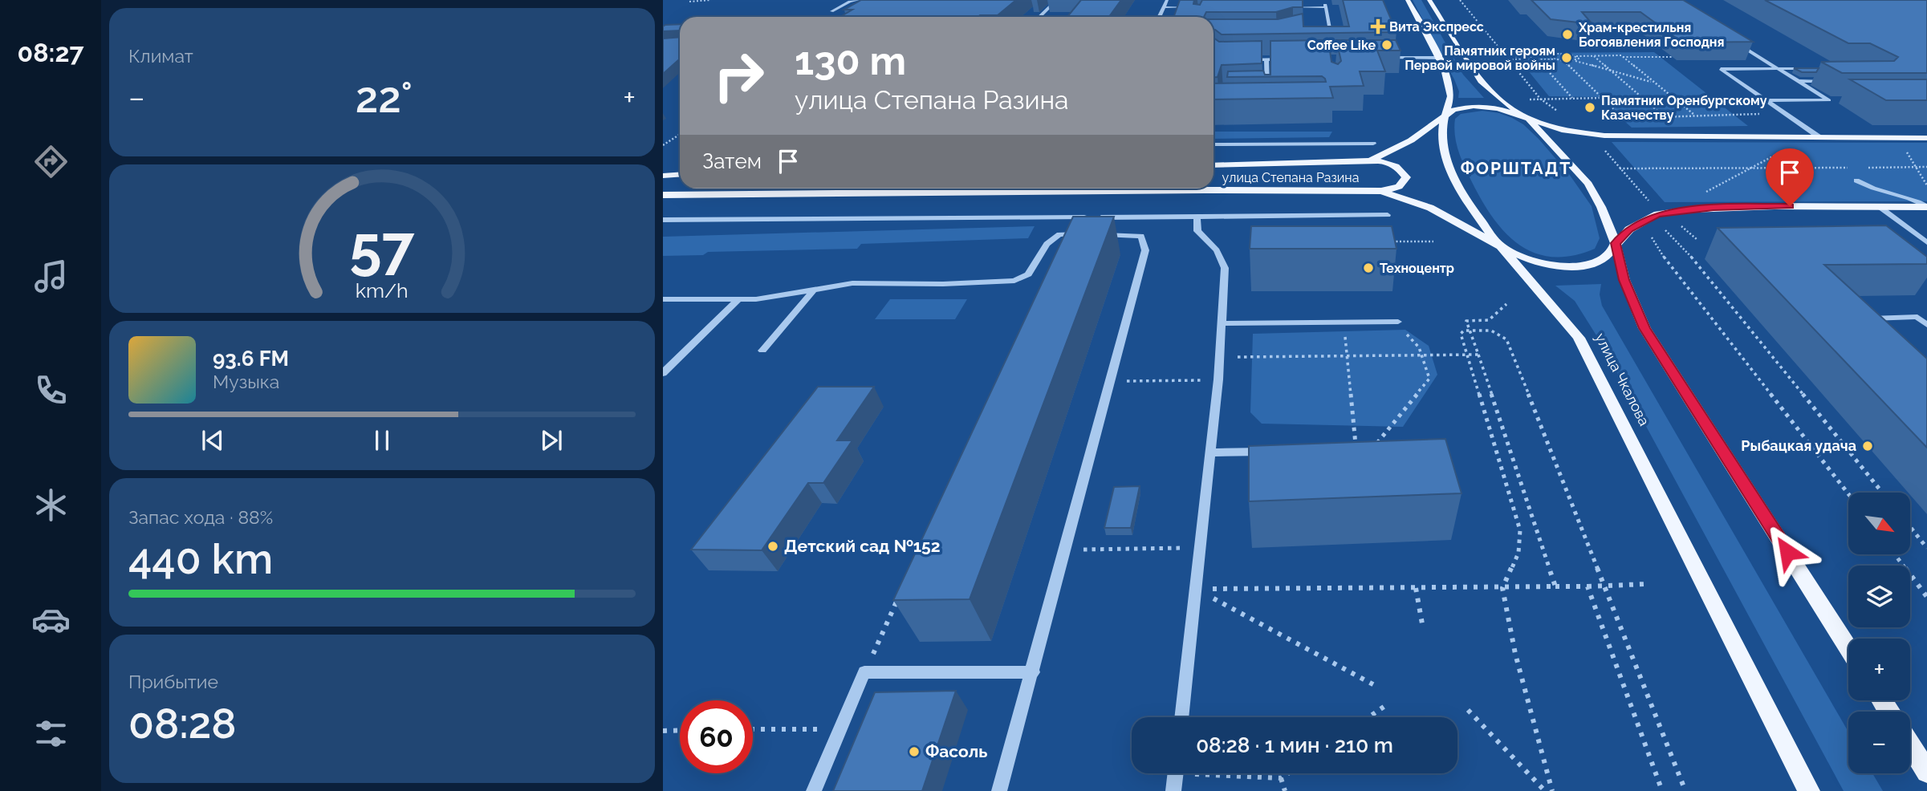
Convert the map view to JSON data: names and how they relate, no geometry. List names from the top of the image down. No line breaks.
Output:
{"streets":{"main road":["улица Степана Разина","улица Чкалова"]},"crossings":[["улица Степана Разина","улица Чкалова"]],"districts":["ФОРШТАДТ"],"places":{"health":["Вита Экспресс"],"other":["Храм-крестильня Богоявления Господня","Coffee Like","Памятник героям Первой мировой войны","Памятник Оренбургскому Казачеству","Техноцентр","Рыбацкая удача","Детский сад №152","Фасоль"]},"north":"bottom right","page":{"tabs":"08:27","tile":["Климат",["Запас хода · 88%","440 km"],["Прибытие","08:28"]],"turn":["130 m","улица Степана Разина"],"heat":["−","22°","+"],"then":"Затем","song":["93.6 FM","Музыка"],"map_buttons":["+","−"],"limit":"60","trip":"08:28 · 1 мин · 210 m","gauge":["57","km/h"]}}
